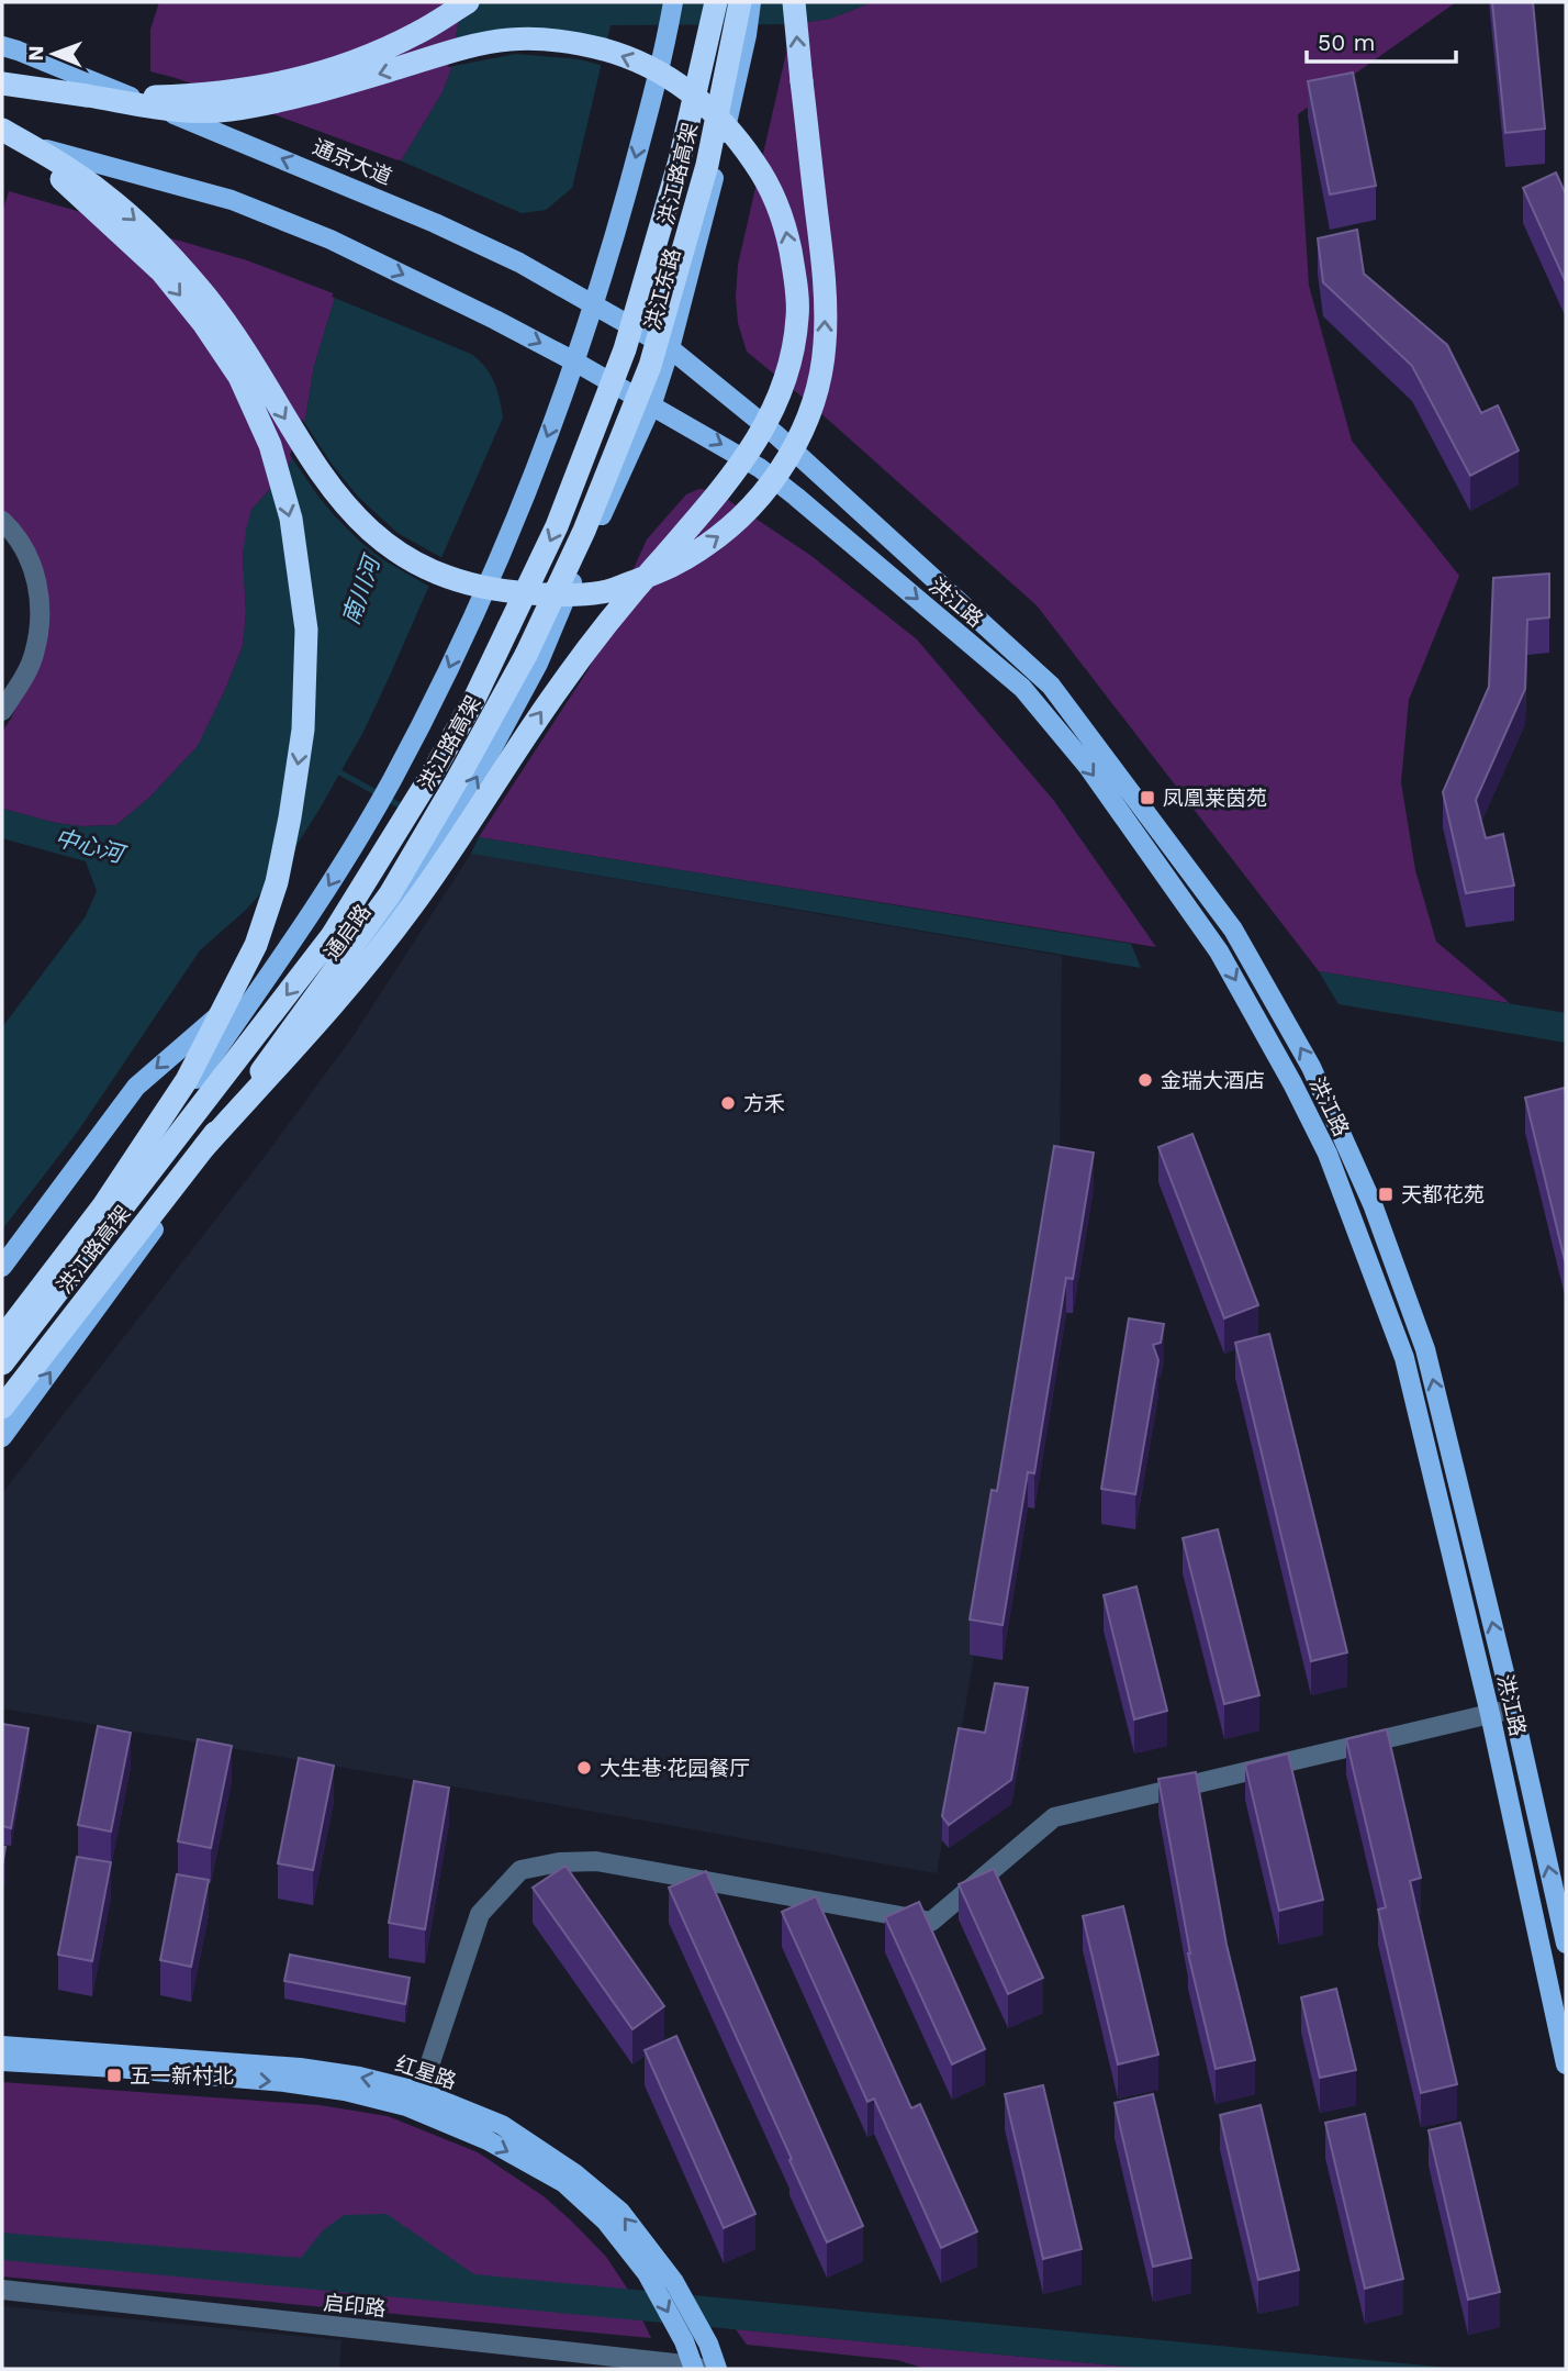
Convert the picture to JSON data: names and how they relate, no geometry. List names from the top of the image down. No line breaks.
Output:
{"streets":{"highway":["洪江路高架"],"main road":["通京大道","洪江东路","洪江路","通启路","红星路"],"street":["启印路"]},"crossings":[["通京大道","洪江东路"],["通京大道","洪江路"],["洪江东路","洪江路"],["洪江东路","通启路"],["洪江路","通启路"],["红星路","启印路"]],"water":["南川河","中心河"],"places":{"transit":["凤凰莱茵苑","天都花苑","五一新村北"],"other":["金瑞大酒店","方禾","大生巷·花园餐厅"]},"scale_bar":"50 m","north":"left"}
